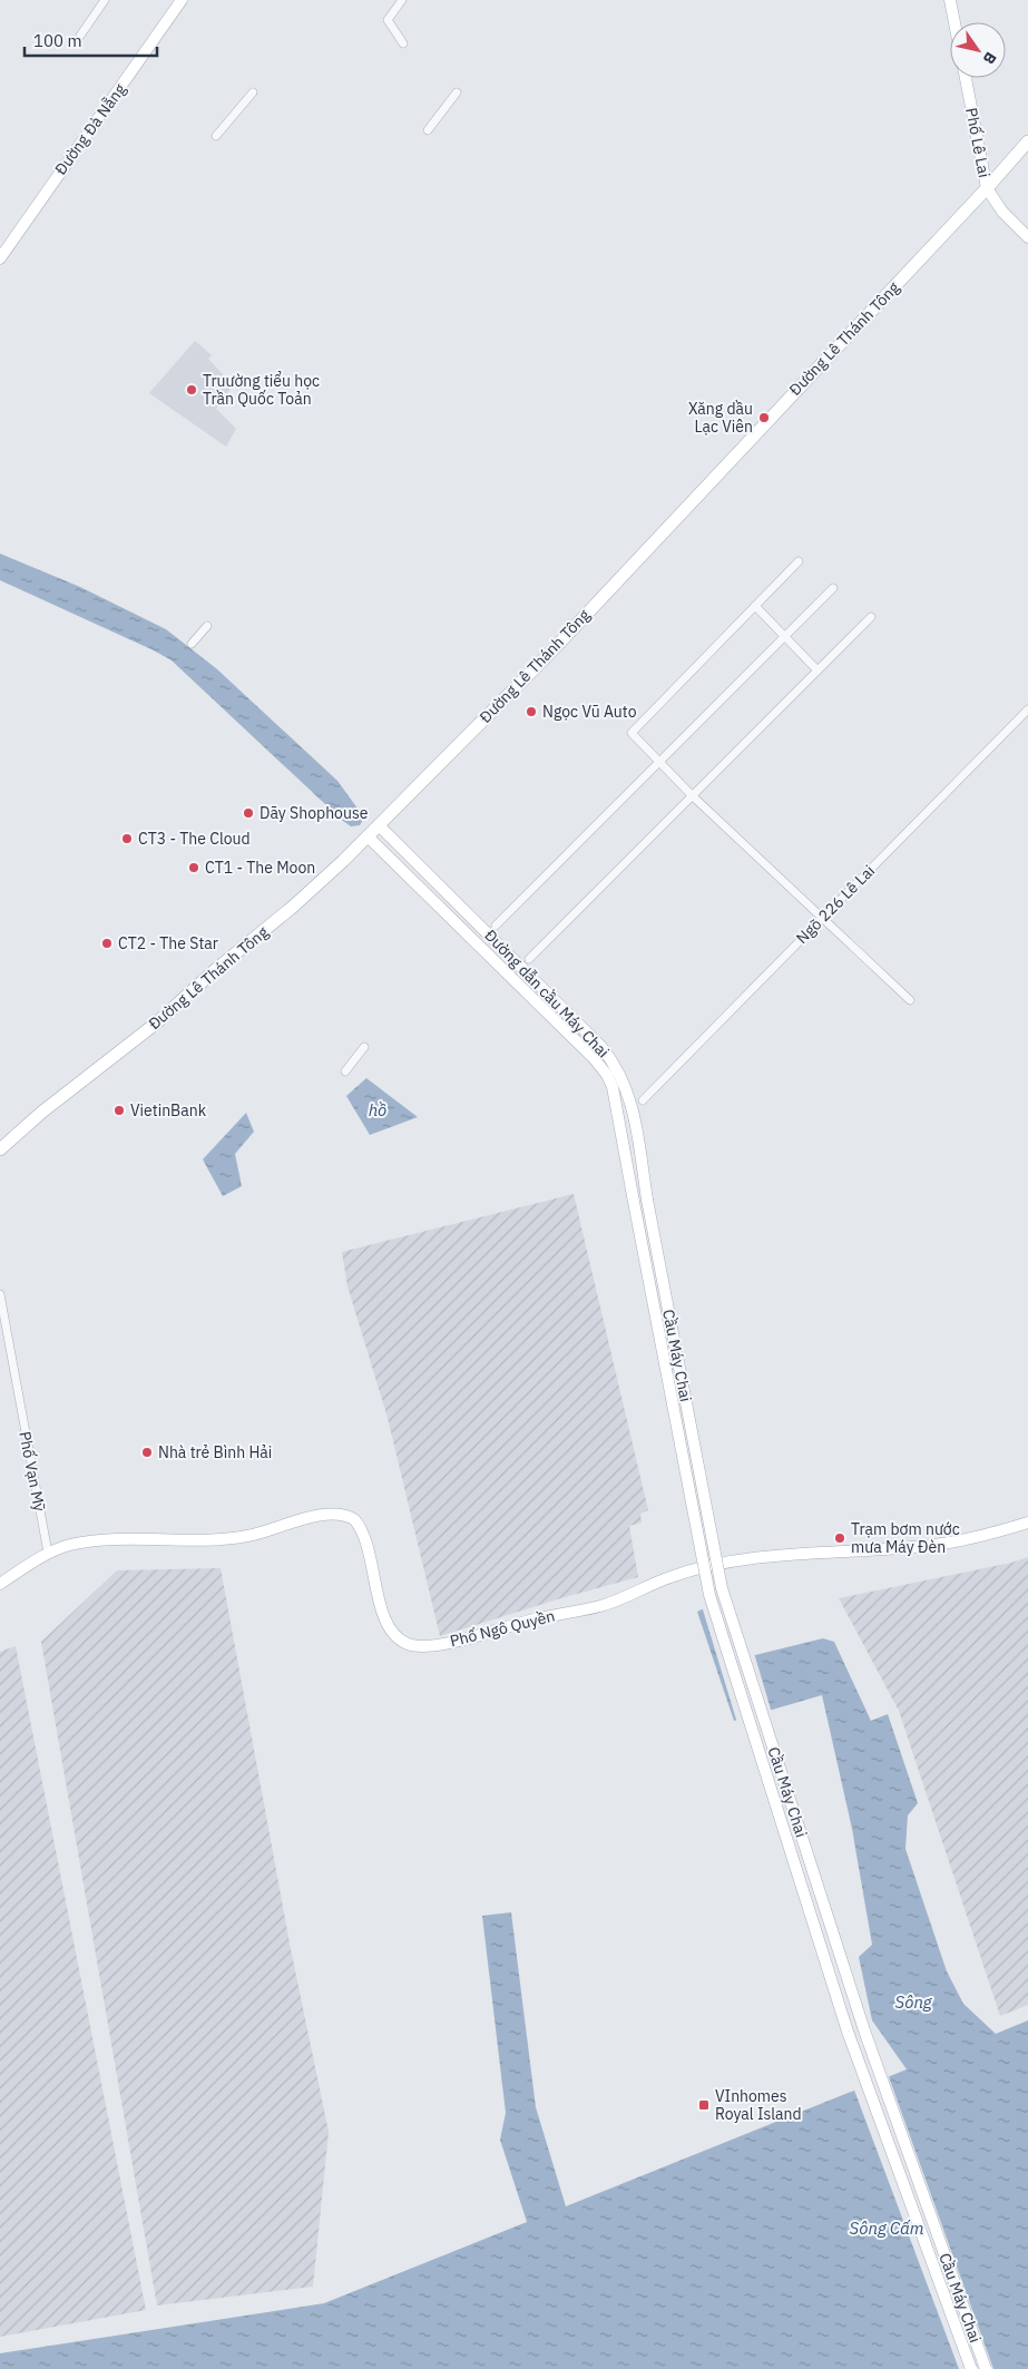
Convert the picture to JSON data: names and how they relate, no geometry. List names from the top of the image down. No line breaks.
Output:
{"streets":{"main road":["Đường Lê Thánh Tông"],"street":["Đường Đà Nẵng","Phố Lê Lai","Ngõ 226 Lê Lai","Đường dẫn cầu Máy Chai","Cầu Máy Chai","Phố Vạn Mỹ","Phố Ngô Quyền"]},"crossings":[["Phố Lê Lai","Đường Lê Thánh Tông"],["Đường Lê Thánh Tông","Đường dẫn cầu Máy Chai"],["Đường dẫn cầu Máy Chai","Cầu Máy Chai"],["Phố Vạn Mỹ","Phố Ngô Quyền"]],"water":["hồ","Sông","Sông Cấm"],"places":{"other":["Truường tiểu học Trần Quốc Toản","Xăng dầu Lạc Viên","Ngọc Vũ Auto","Dãy Shophouse","CT3 - The Cloud","CT1 - The Moon","CT2 - The Star","VietinBank","Nhà trẻ Bình Hải","Trạm bơm nước mưa Máy Đèn"],"transit":["VInhomes Royal Island"]},"scale_bar":"100 m","north":"bottom right"}
